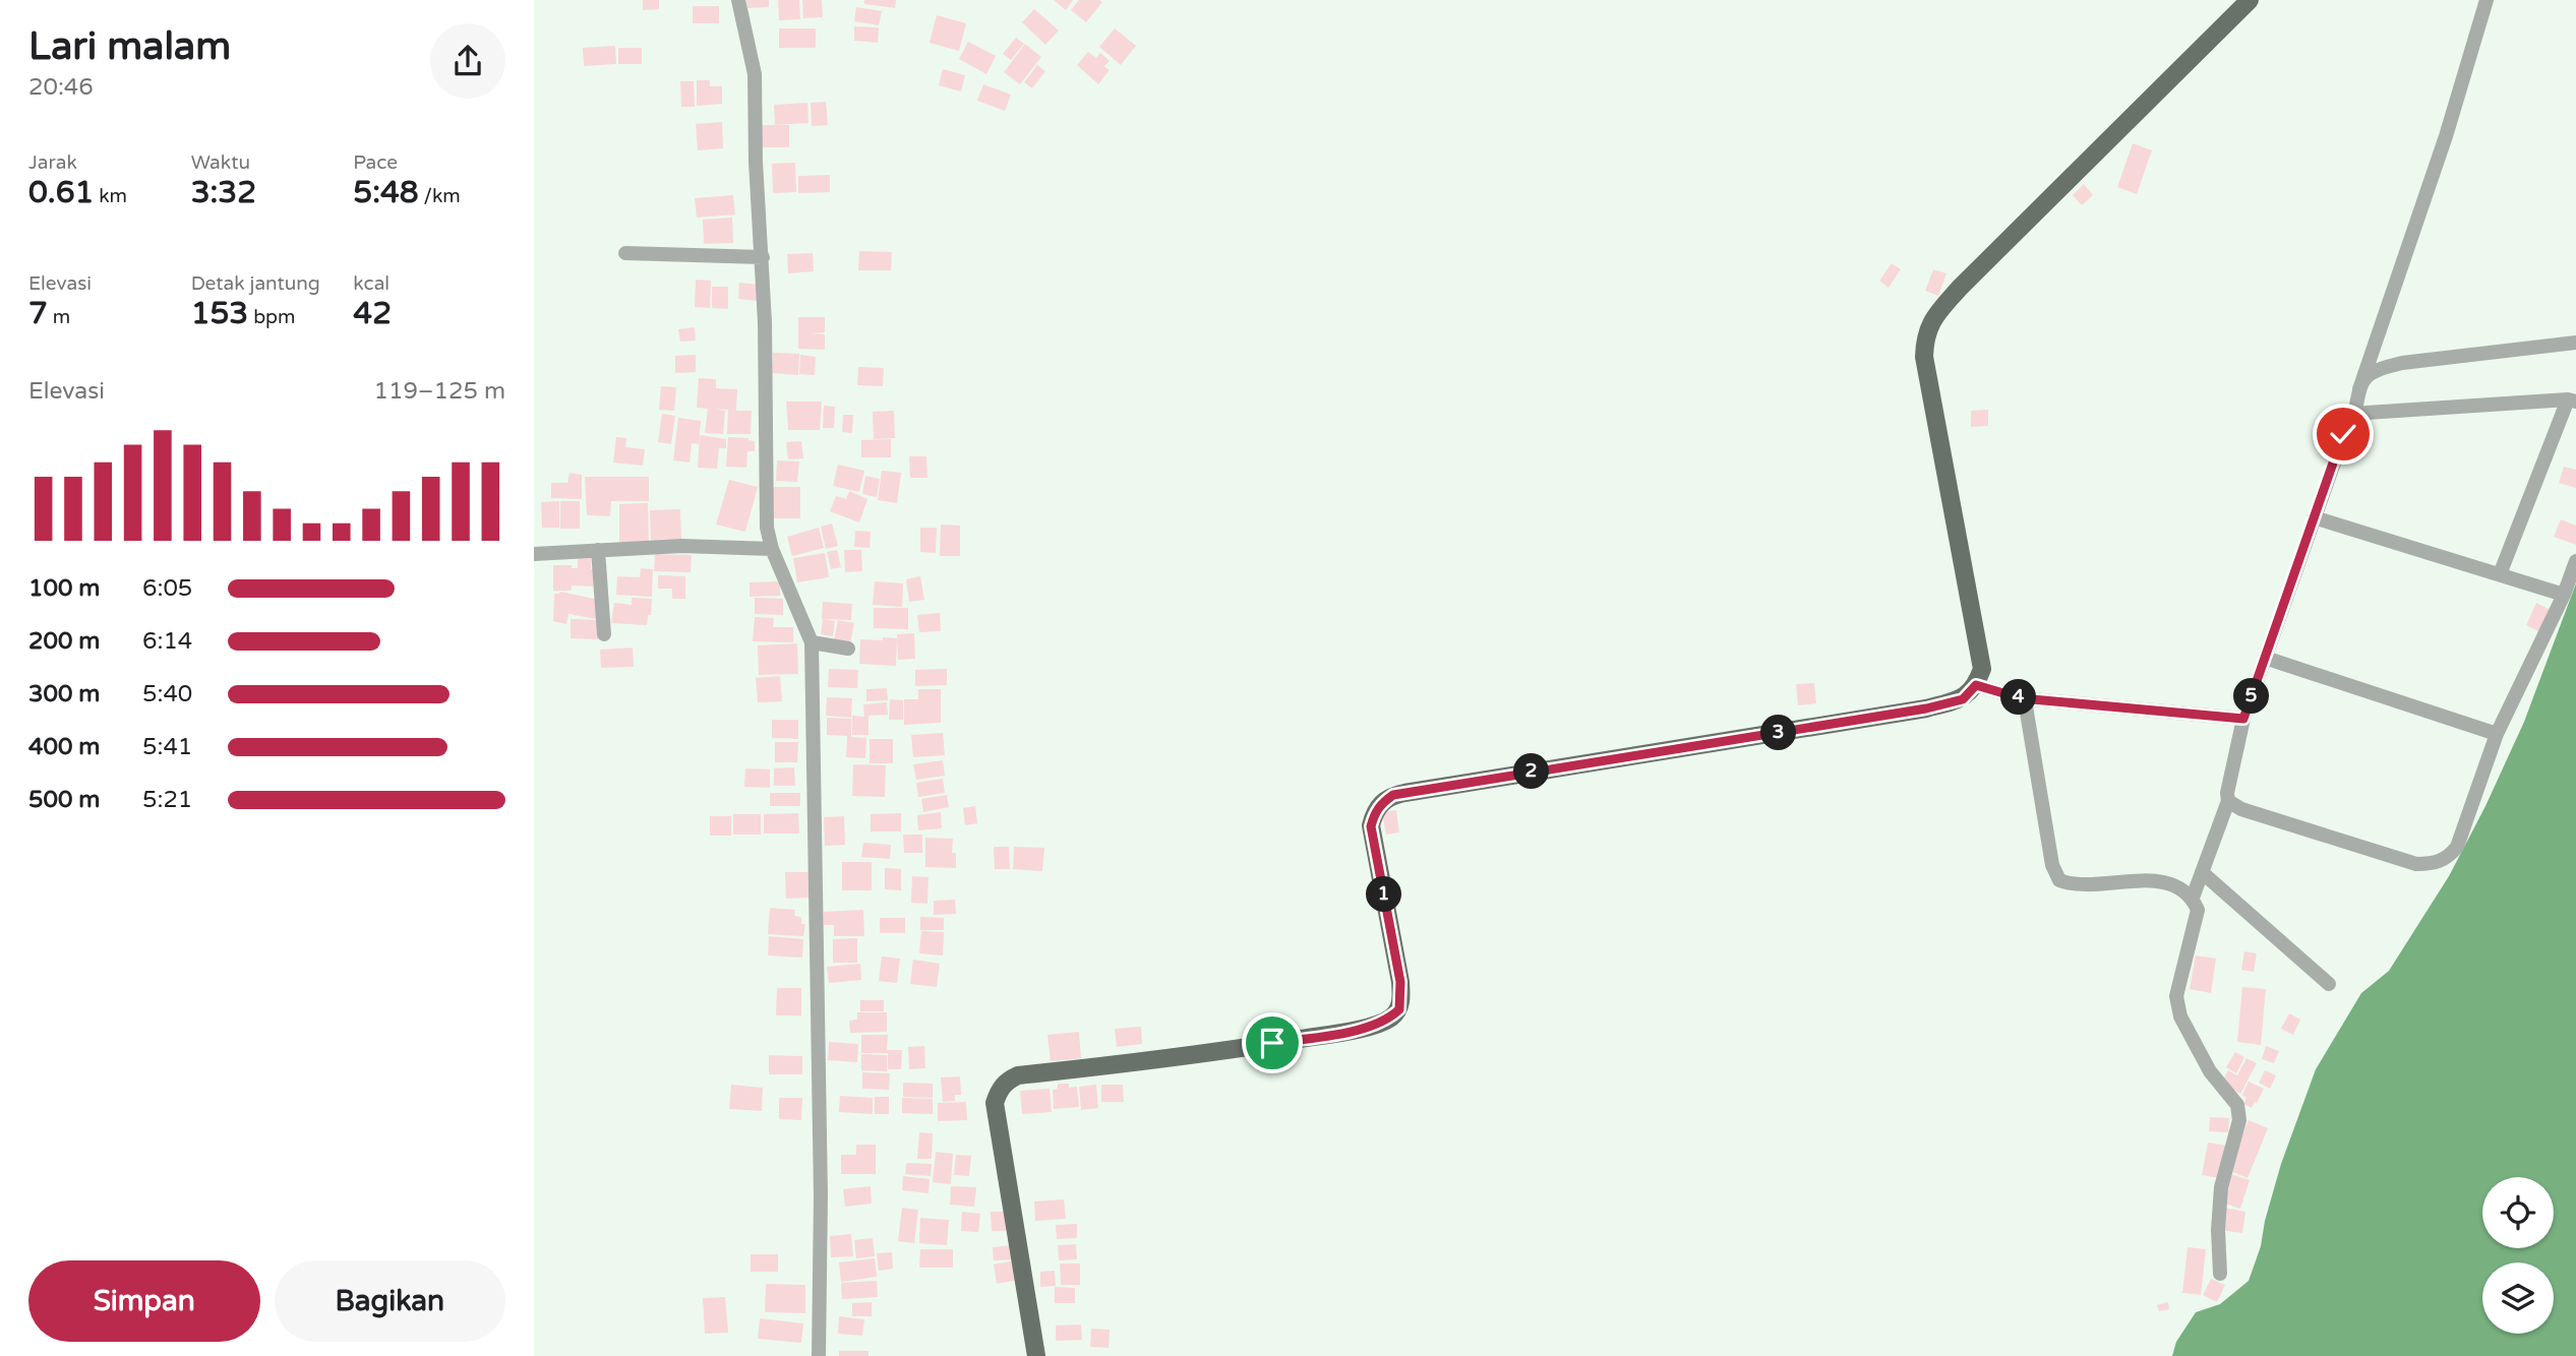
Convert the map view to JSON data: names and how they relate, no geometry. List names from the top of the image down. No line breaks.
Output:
{"page":{"heading":["Lari malam","20:46"],"stats":[["Jarak","0.61 km"],["Waktu","3:32"],["Pace","5:48 /km"],["Elevasi","7 m"],["Detak jantung","153 bpm"],["kcal","42"]],"chart":["Elevasi","119–125 m"],"list":[{"name":"100 m","note":"6:05"},{"name":"200 m","note":"6:14"},{"name":"300 m","note":"5:40"},{"name":"400 m","note":"5:41"},{"name":"500 m","note":"5:21"}],"pins":["5","4","3","2","1"],"buttons":["Simpan","Bagikan"]}}
